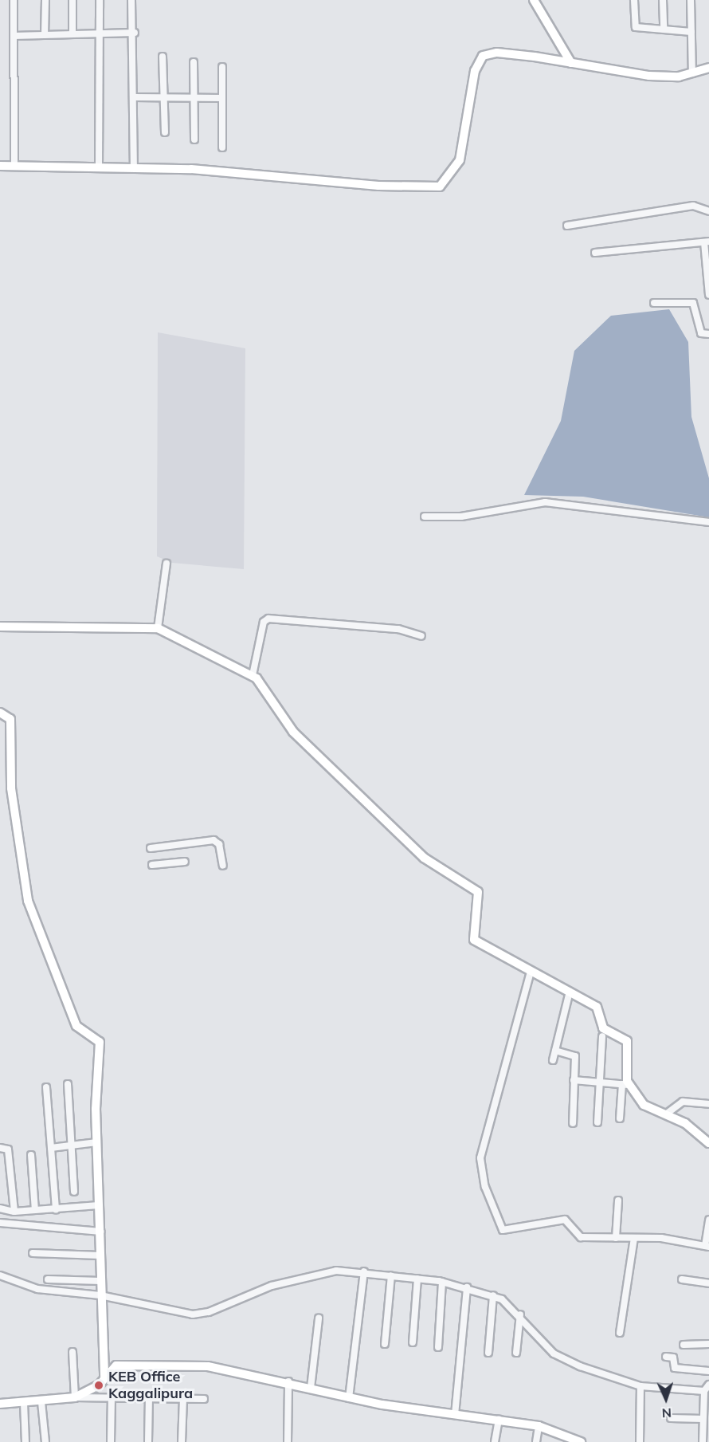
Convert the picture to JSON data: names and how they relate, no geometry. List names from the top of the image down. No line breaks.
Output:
{"places":["KEB Office Kaggalipura"],"north":"bottom"}
